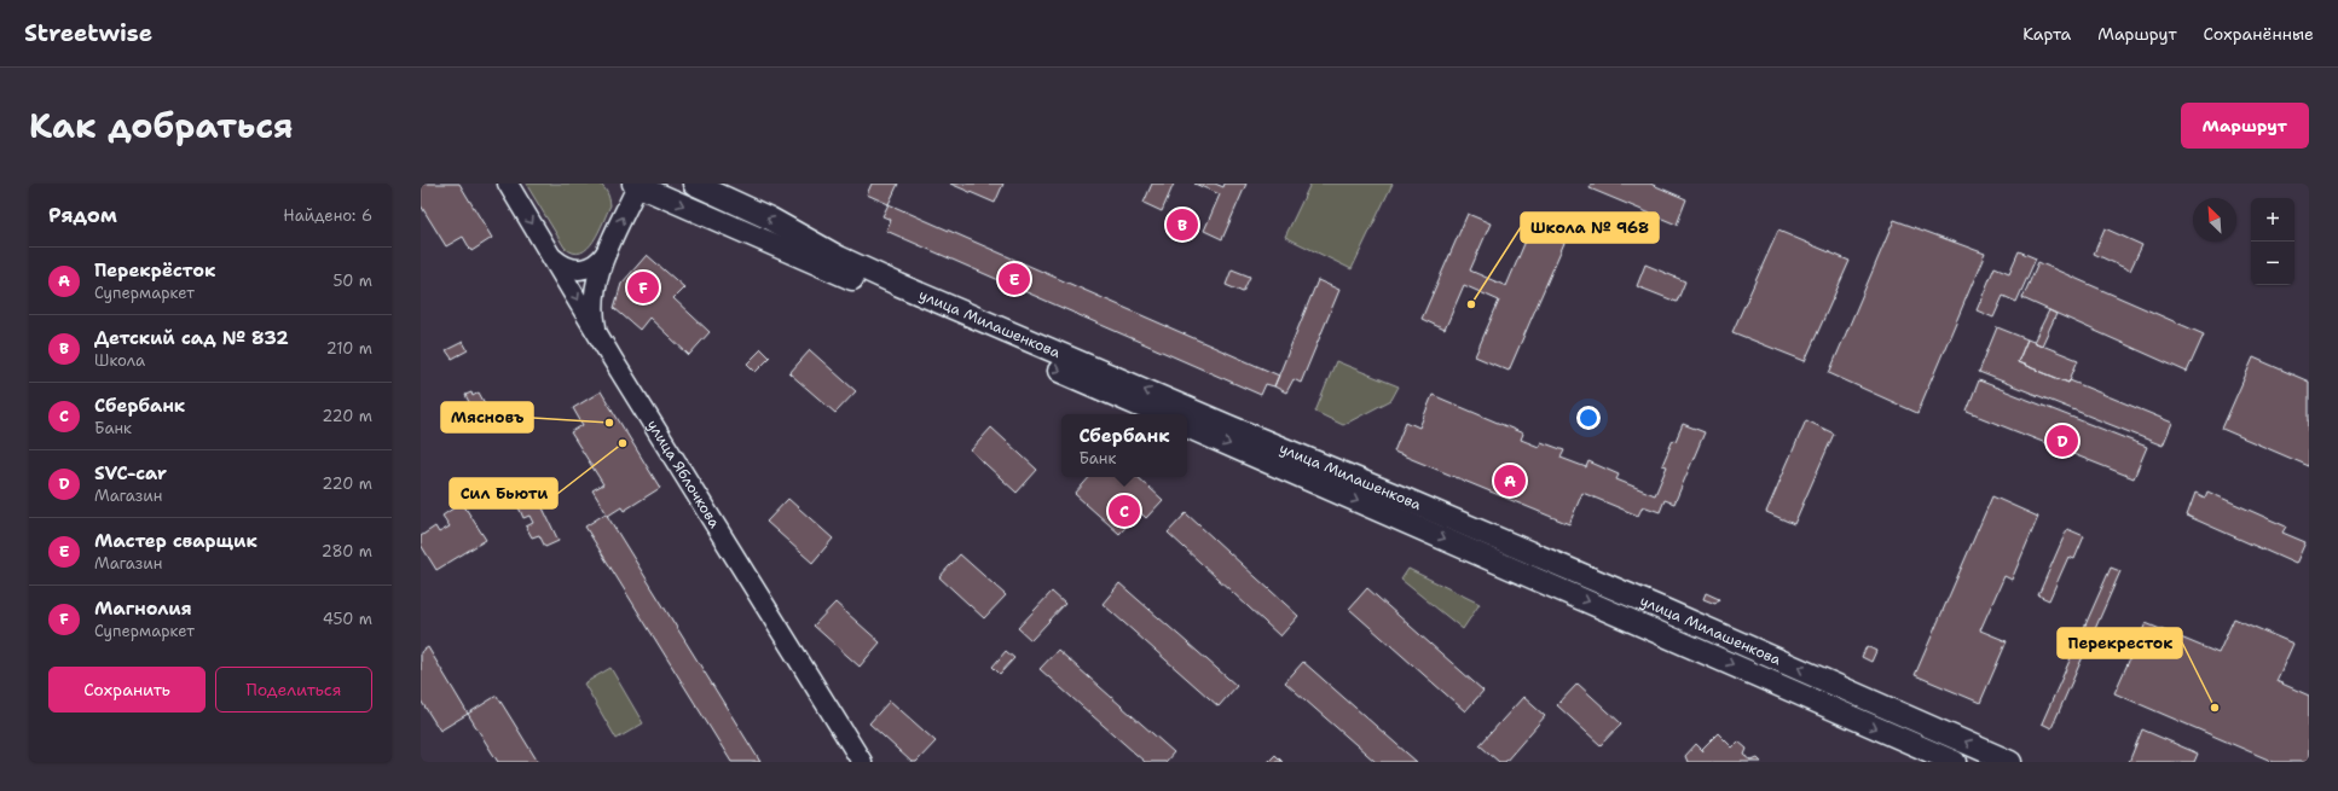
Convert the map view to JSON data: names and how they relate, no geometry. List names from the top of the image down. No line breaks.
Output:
{"streets":{"main road":["улица Милашенкова"],"street":["улица Яблочкова"]},"places":["Школа № 968","Мясновъ","Сил Бьюти","Перекресток"],"north":"top left","page":{"header":"Streetwise","nav":["Карта","Маршрут","Сохранённые"],"title":"Как добраться","buttons":["Маршрут",["Сохранить","Поделиться"]],"heading":["Рядом","Найдено: 6"],"map_buttons":["+","−"],"pins":["B","E","F","D","A","C"],"list":[{"mark":"A","name":"Перекрёсток","note":"Супермаркет","value":"50 m"},{"mark":"B","name":"Детский сад № 832","note":"Школа","value":"210 m"},{"mark":"C","name":"Сбербанк","note":"Банк","value":"220 m"},{"mark":"D","name":"SVC-car","note":"Магазин","value":"220 m"},{"mark":"E","name":"Мастер сварщик","note":"Магазин","value":"280 m"},{"mark":"F","name":"Магнолия","note":"Супермаркет","value":"450 m"}],"popup":["Сбербанк","Банк"]}}
